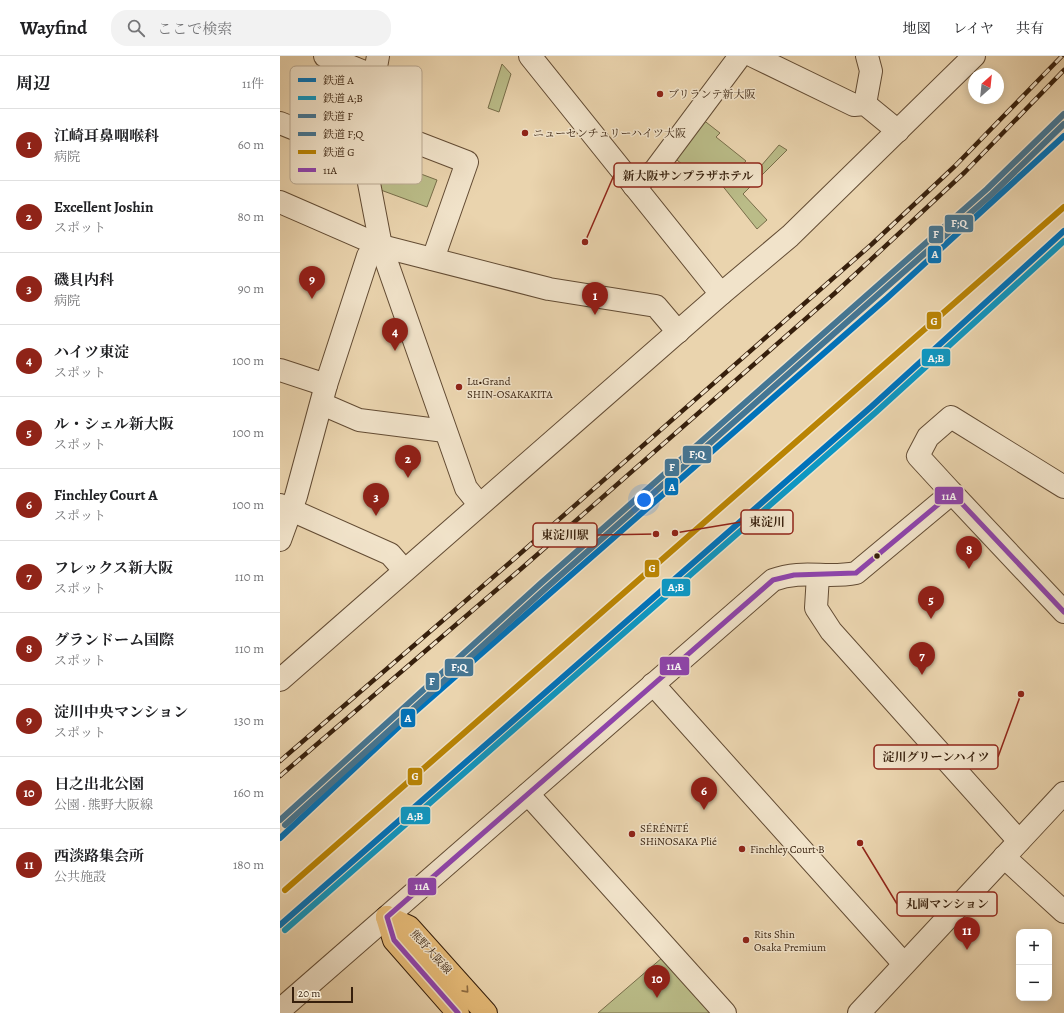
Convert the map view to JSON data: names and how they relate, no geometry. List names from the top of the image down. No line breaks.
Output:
{"streets":{"main road":["熊野大阪線"]},"places":["ブリランテ新大阪","ニューセンチュリーハイツ大阪","新大阪サンプラザホテル","Lu•Grand SHIN-OSAKAKITA","東淀川","東淀川駅","淀川グリーンハイツ","SÉRÉNiTÉ SHiNOSAKA Plié","丸岡マンション","Finchley Court B","Rits Shin Osaka Premium"],"lines":["rail line F","rail line F;Q","rail line A","rail line G","rail line A;B","transit line 11A"],"legend":["鉄道 A","鉄道 A;B","鉄道 F","鉄道 F;Q","鉄道 G","11A"],"scale_bar":"20 m","north":"top right","page":{"header":"Wayfind","search":"ここで検索","nav":["地図","レイヤ","共有"],"heading":["周辺","11件"],"list":[{"mark":"1","name":"江崎耳鼻咽喉科","note":"病院","value":"60 m"},{"mark":"2","name":"Excellent Joshin","note":"スポット","value":"80 m"},{"mark":"3","name":"磯貝内科","note":"病院","value":"90 m"},{"mark":"4","name":"ハイツ東淀","note":"スポット","value":"100 m"},{"mark":"5","name":"ル・シェル新大阪","note":"スポット","value":"100 m"},{"mark":"6","name":"Finchley Court A","note":"スポット","value":"100 m"},{"mark":"7","name":"フレックス新大阪","note":"スポット","value":"110 m"},{"mark":"8","name":"グランドーム国際","note":"スポット","value":"110 m"},{"mark":"9","name":"淀川中央マンション","note":"スポット","value":"130 m"},{"mark":"10","name":"日之出北公園","note":"公園 · 熊野大阪線","value":"160 m"},{"mark":"11","name":"西淡路集会所","note":"公共施設","value":"180 m"}],"pins":["9","1","4","2","3","8","5","7","6","11","10"],"map_buttons":["+","−"],"scale":"20 m"}}
